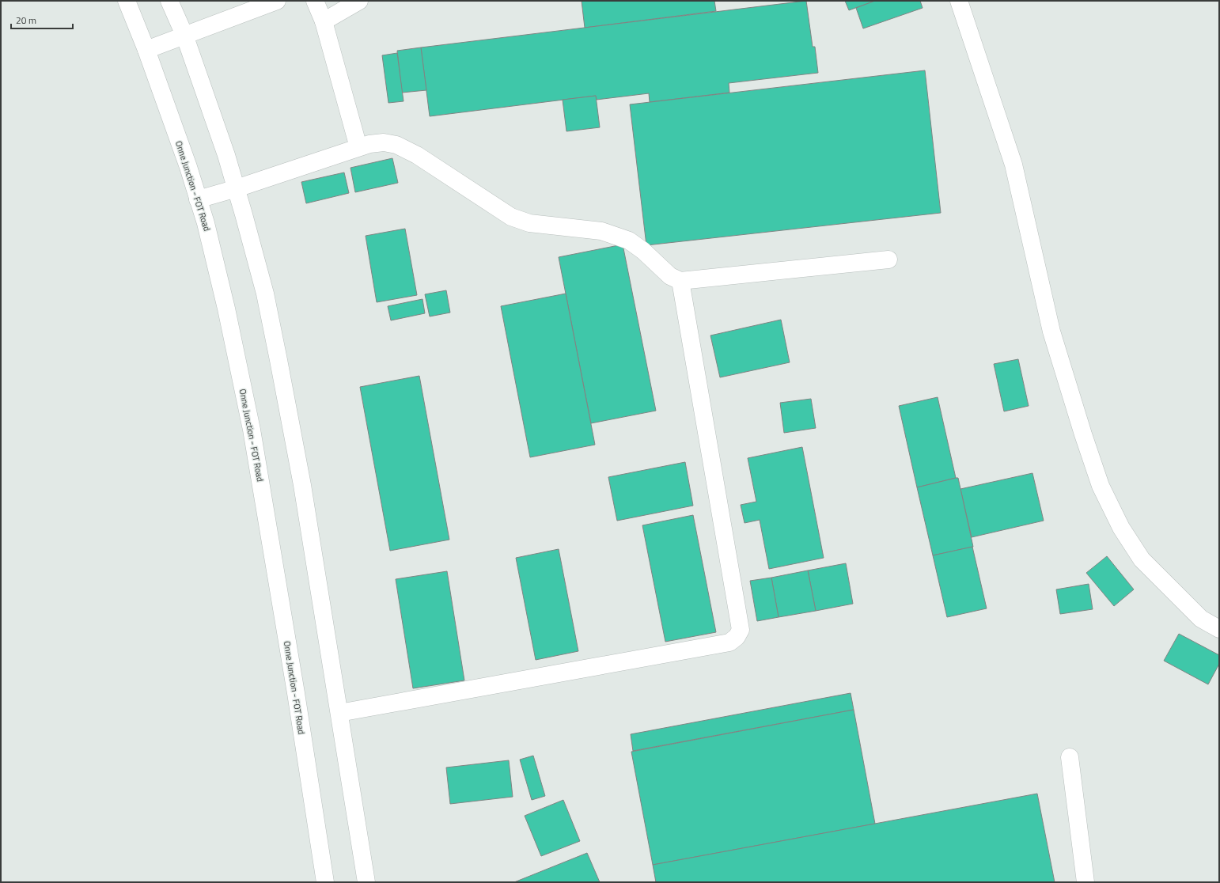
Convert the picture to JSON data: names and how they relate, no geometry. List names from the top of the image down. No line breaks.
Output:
{"streets":{"street":["Onne Junction - FOT Road"]},"scale_bar":"20 m"}
